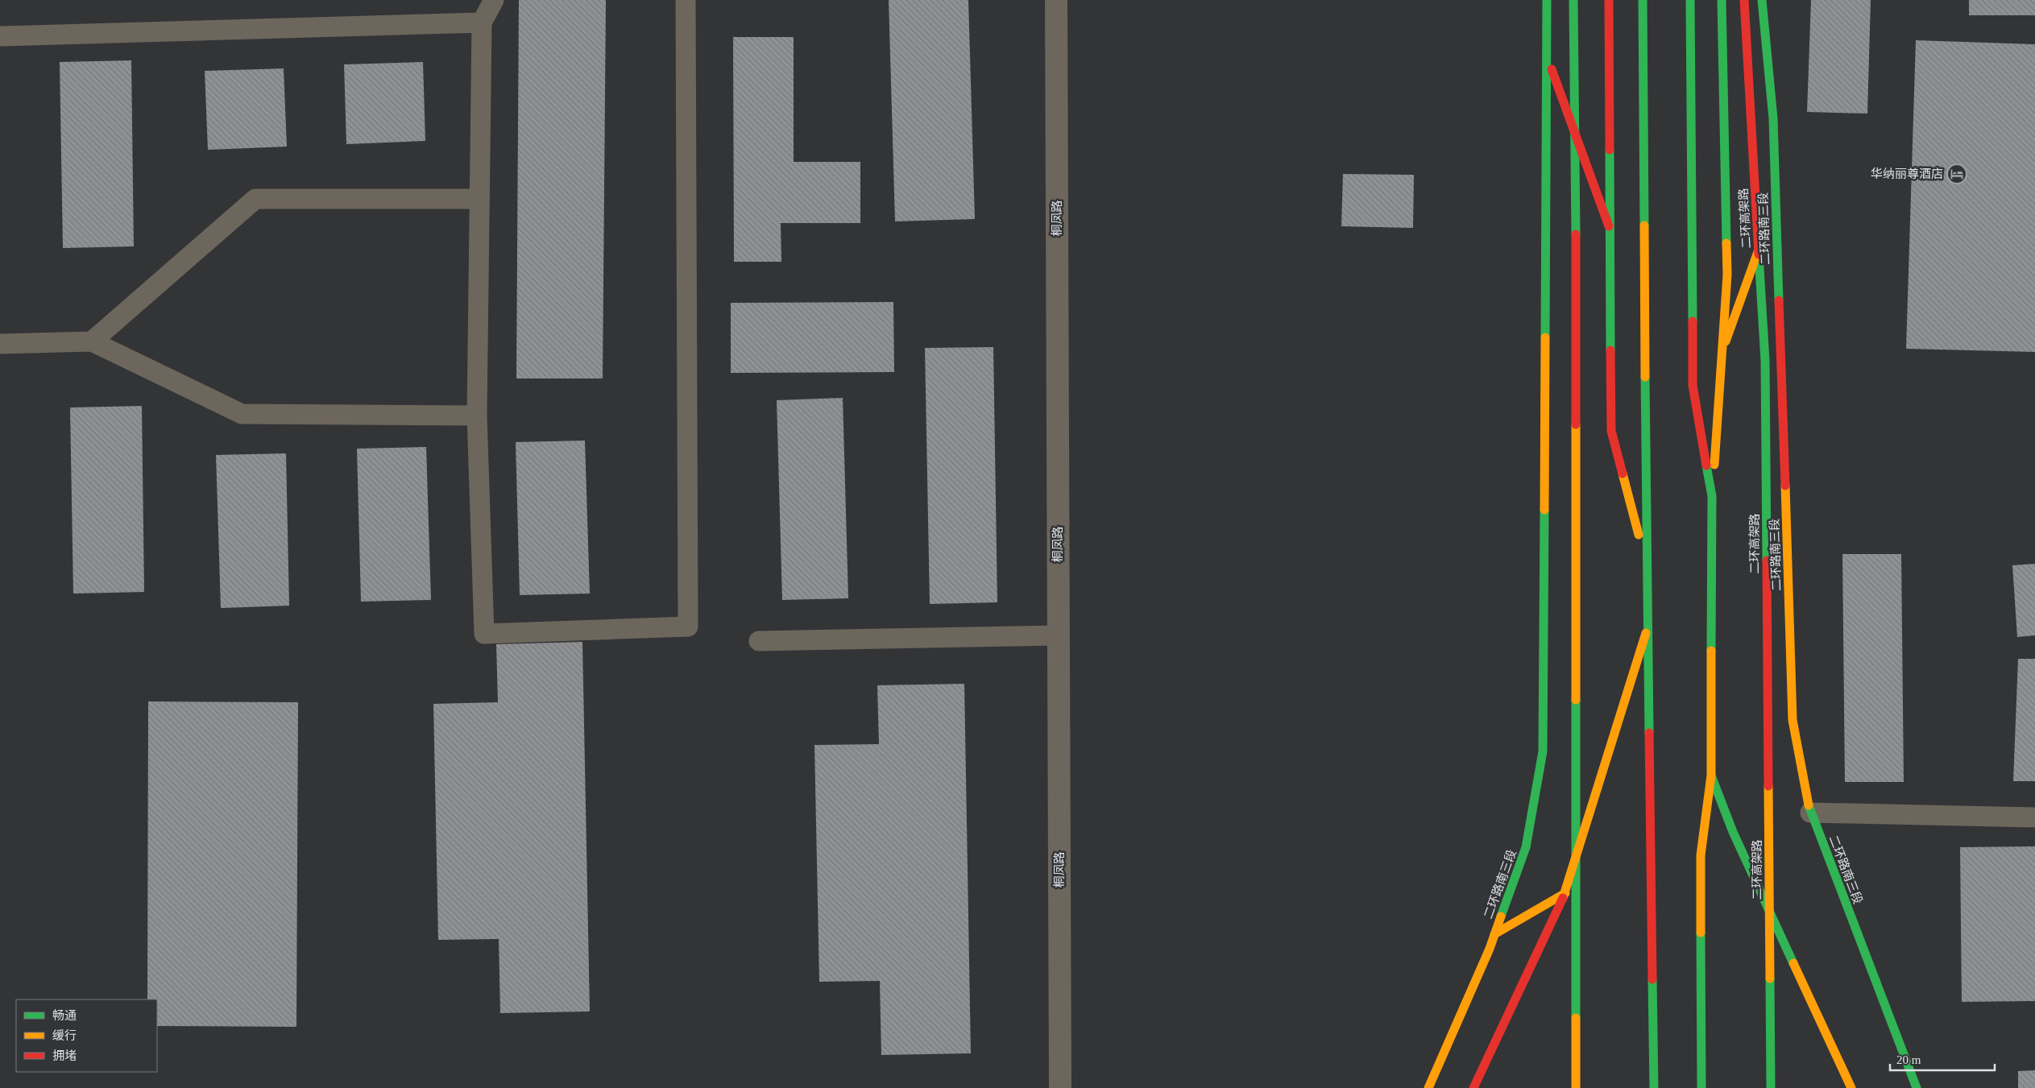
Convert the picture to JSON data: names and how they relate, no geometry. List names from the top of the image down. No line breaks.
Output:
{"streets":{"main road":["二环高架路","二环路南三段"],"street":["桐凤路"]},"places":{"hotel":["华纳丽尊酒店"]},"legend":["畅通","缓行","拥堵"],"scale_bar":"20 m"}
